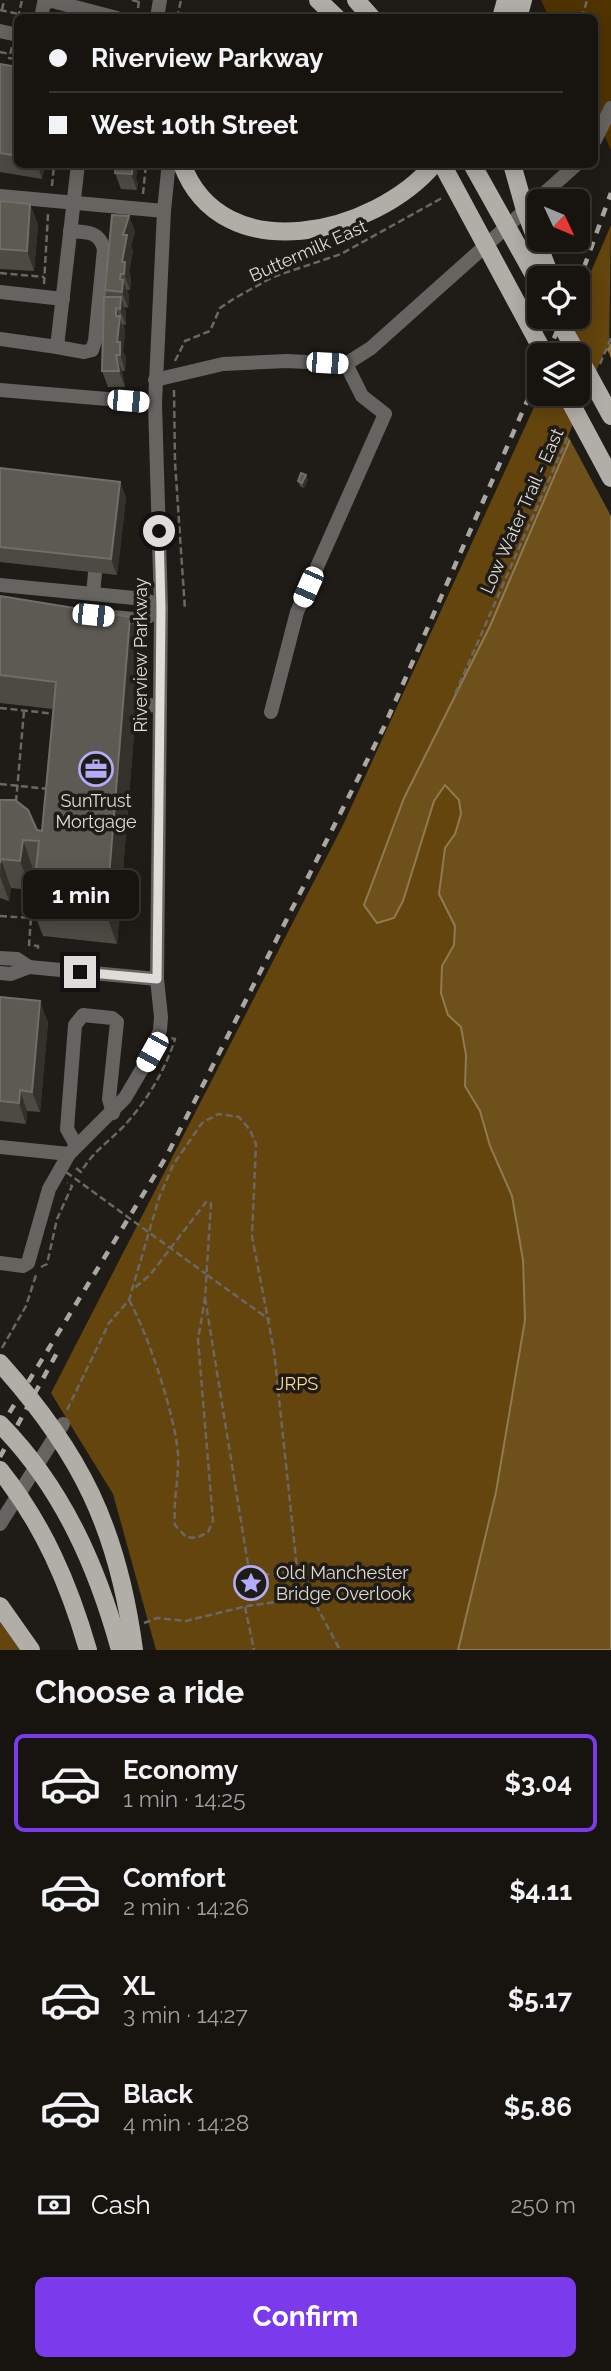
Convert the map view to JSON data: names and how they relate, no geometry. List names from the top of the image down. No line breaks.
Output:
{"streets":{"street":["Riverview Parkway"],"path":["Buttermilk East","Low Water Trail - East"]},"parks":["JRPS"],"places":{"office":["SunTrust Mortgage"],"place":["Old Manchester Bridge Overlook"]},"north":"bottom right","page":{"banner":["Riverview Parkway","West 10th Street"],"bubble":"1 min","heading":"Choose a ride","list":[{"name":"Economy","note":"1 min · 14:25","value":"$3.04"},{"name":"Comfort","note":"2 min · 14:26","value":"$4.11"},{"name":"XL","note":"3 min · 14:27","value":"$5.17"},{"name":"Black","note":"4 min · 14:28","value":"$5.86"}],"pay":["Cash","250 m"],"buttons":"Confirm"}}
